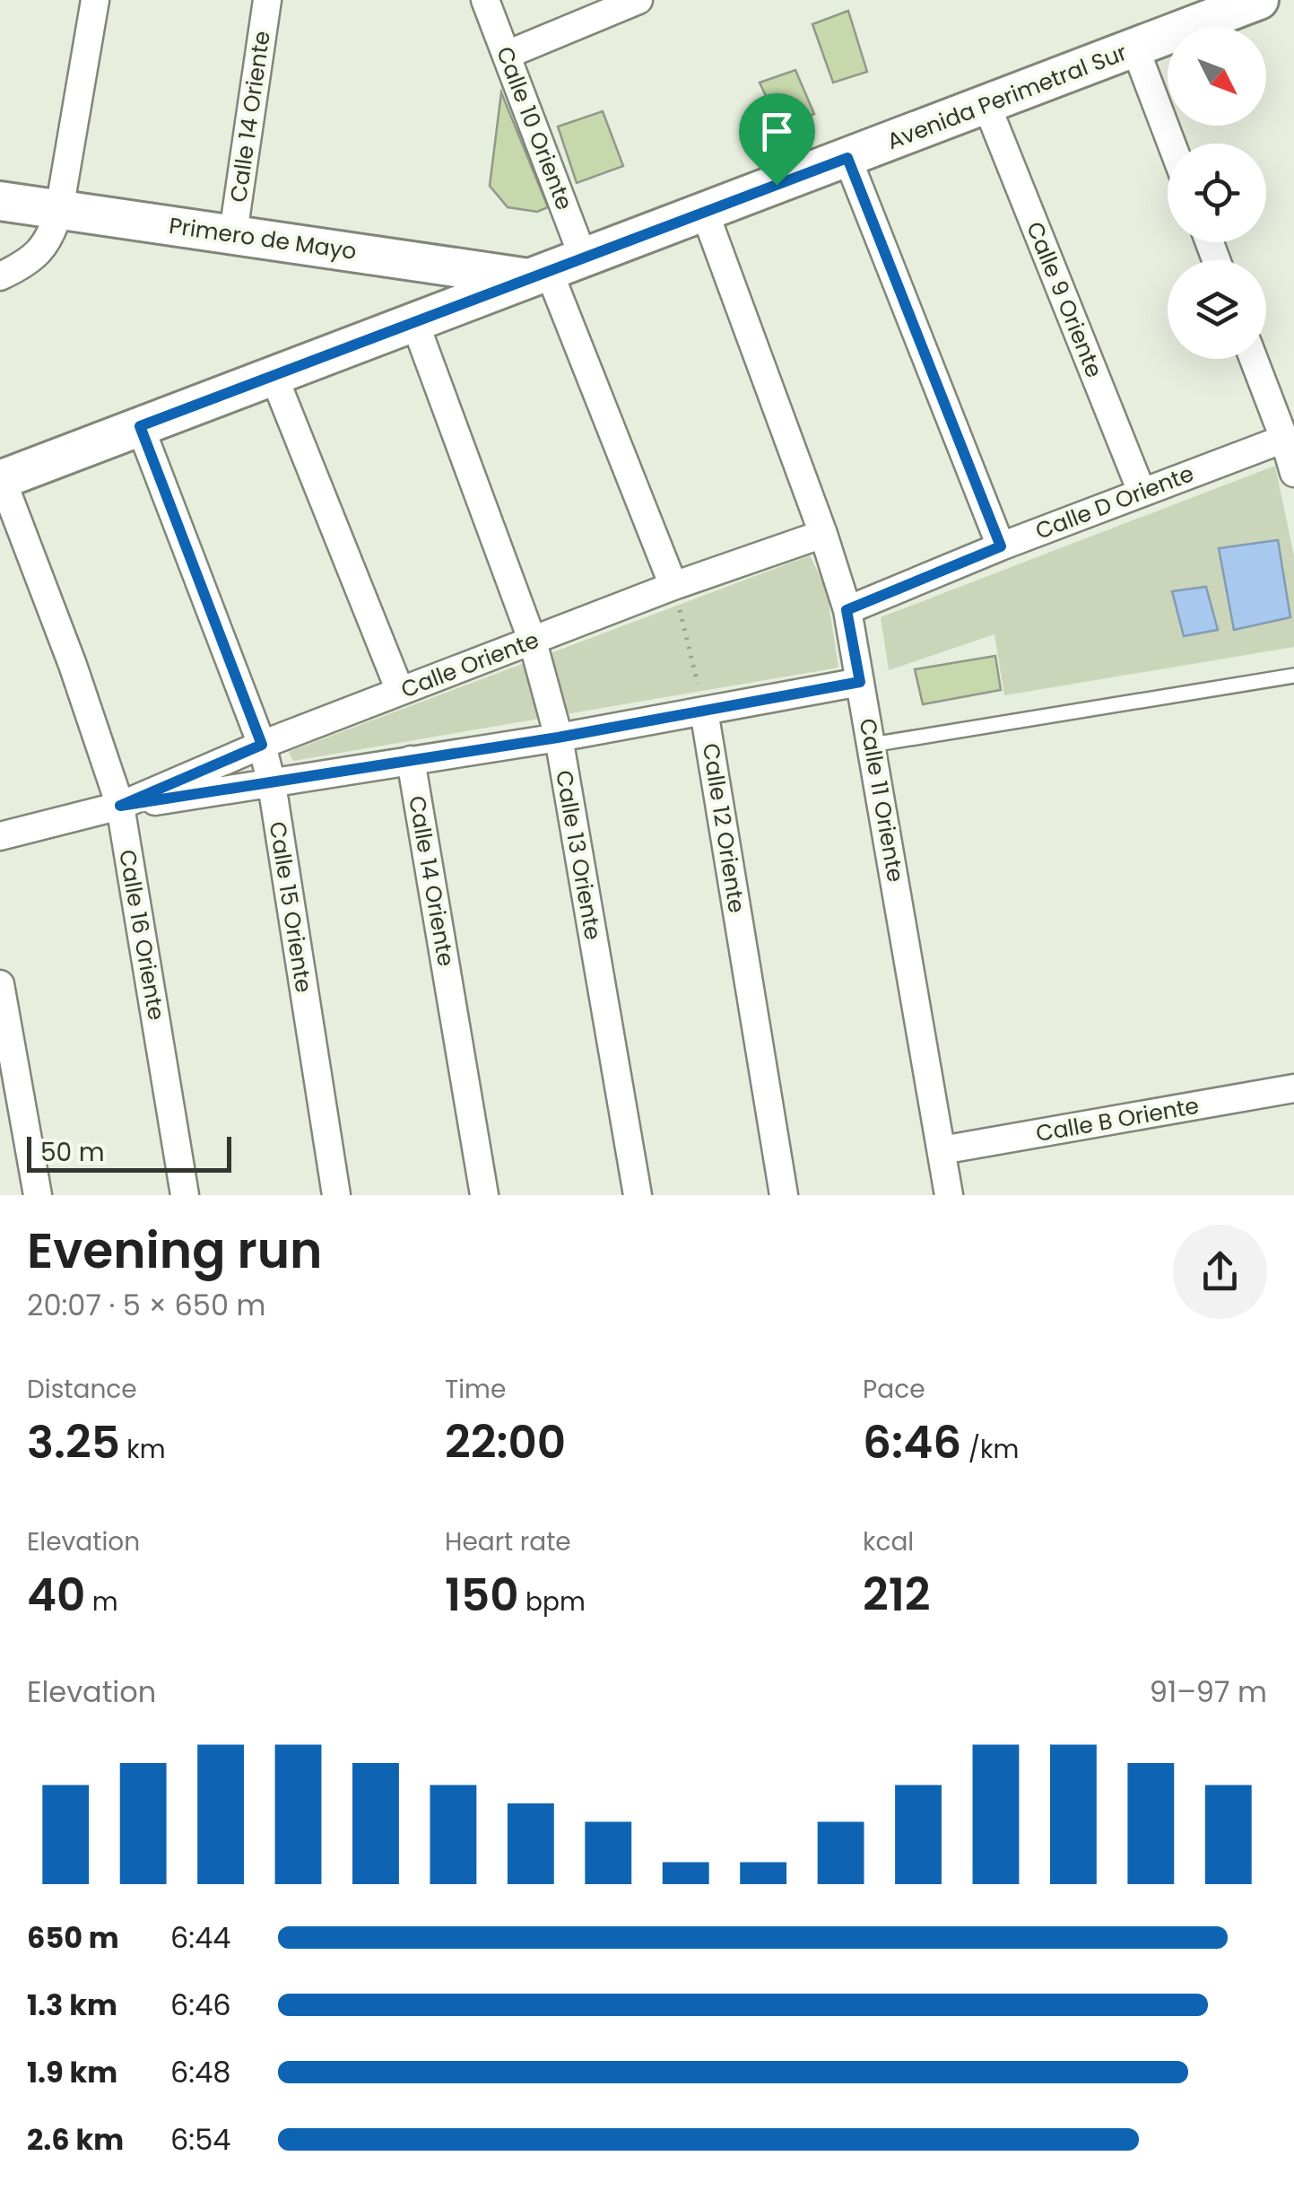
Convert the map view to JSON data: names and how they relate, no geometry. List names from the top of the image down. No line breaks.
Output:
{"streets":{"street":["Avenida Perimetral Sur","Calle 14 Oriente","Calle 10 Oriente","Primero de Mayo","Calle 9 Oriente","Calle D Oriente","Calle Oriente","Calle 11 Oriente","Calle 12 Oriente","Calle 13 Oriente","Calle 15 Oriente","Calle 16 Oriente","Calle B Oriente"]},"crossings":[["Avenida Perimetral Sur","Calle 10 Oriente"],["Avenida Perimetral Sur","Primero de Mayo"],["Avenida Perimetral Sur","Calle 9 Oriente"],["Avenida Perimetral Sur","Calle 11 Oriente"],["Avenida Perimetral Sur","Calle 13 Oriente"],["Avenida Perimetral Sur","Calle 15 Oriente"],["Avenida Perimetral Sur","Calle 16 Oriente"],["Calle 14 Oriente","Primero de Mayo"],["Calle 14 Oriente","Calle Oriente"],["Calle 10 Oriente","Primero de Mayo"],["Calle 9 Oriente","Calle D Oriente"],["Calle D Oriente","Calle 11 Oriente"],["Calle Oriente","Calle 11 Oriente"],["Calle Oriente","Calle 12 Oriente"],["Calle Oriente","Calle 13 Oriente"],["Calle Oriente","Calle 15 Oriente"],["Calle Oriente","Calle 16 Oriente"],["Calle 11 Oriente","Calle B Oriente"]],"scale_bar":"50 m","north":"bottom right","page":{"scale":"50 m","heading":["Evening run","20:07 · 5 × 650 m"],"stats":[["Distance","3.25 km"],["Time","22:00"],["Pace","6:46 /km"],["Elevation","40 m"],["Heart rate","150 bpm"],["kcal","212"]],"chart":["Elevation","91–97 m"],"list":[{"name":"650 m","note":"6:44"},{"name":"1.3 km","note":"6:46"},{"name":"1.9 km","note":"6:48"},{"name":"2.6 km","note":"6:54"}]}}
